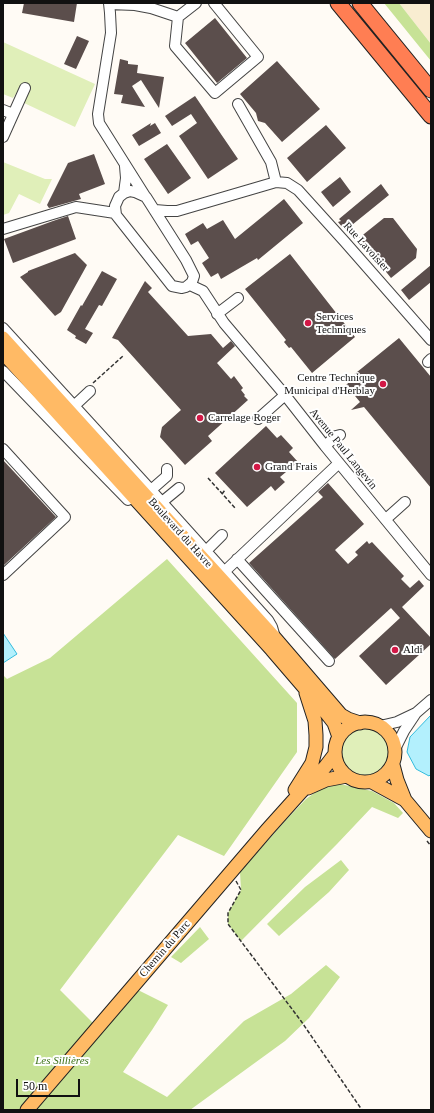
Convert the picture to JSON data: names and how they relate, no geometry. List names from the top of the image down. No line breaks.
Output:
{"streets":{"main road":["Boulevard du Havre","Chemin du Parc"],"street":["Rue Lavoisier","Avenue Paul Langevin"]},"crossings":[["Boulevard du Havre","Chemin du Parc"]],"parks":["Les Sillières"],"places":["Services Techniques","Centre Technique Municipal d'Herblay","Carrelage Roger","Grand Frais","Aldi"],"scale_bar":"50 m"}
